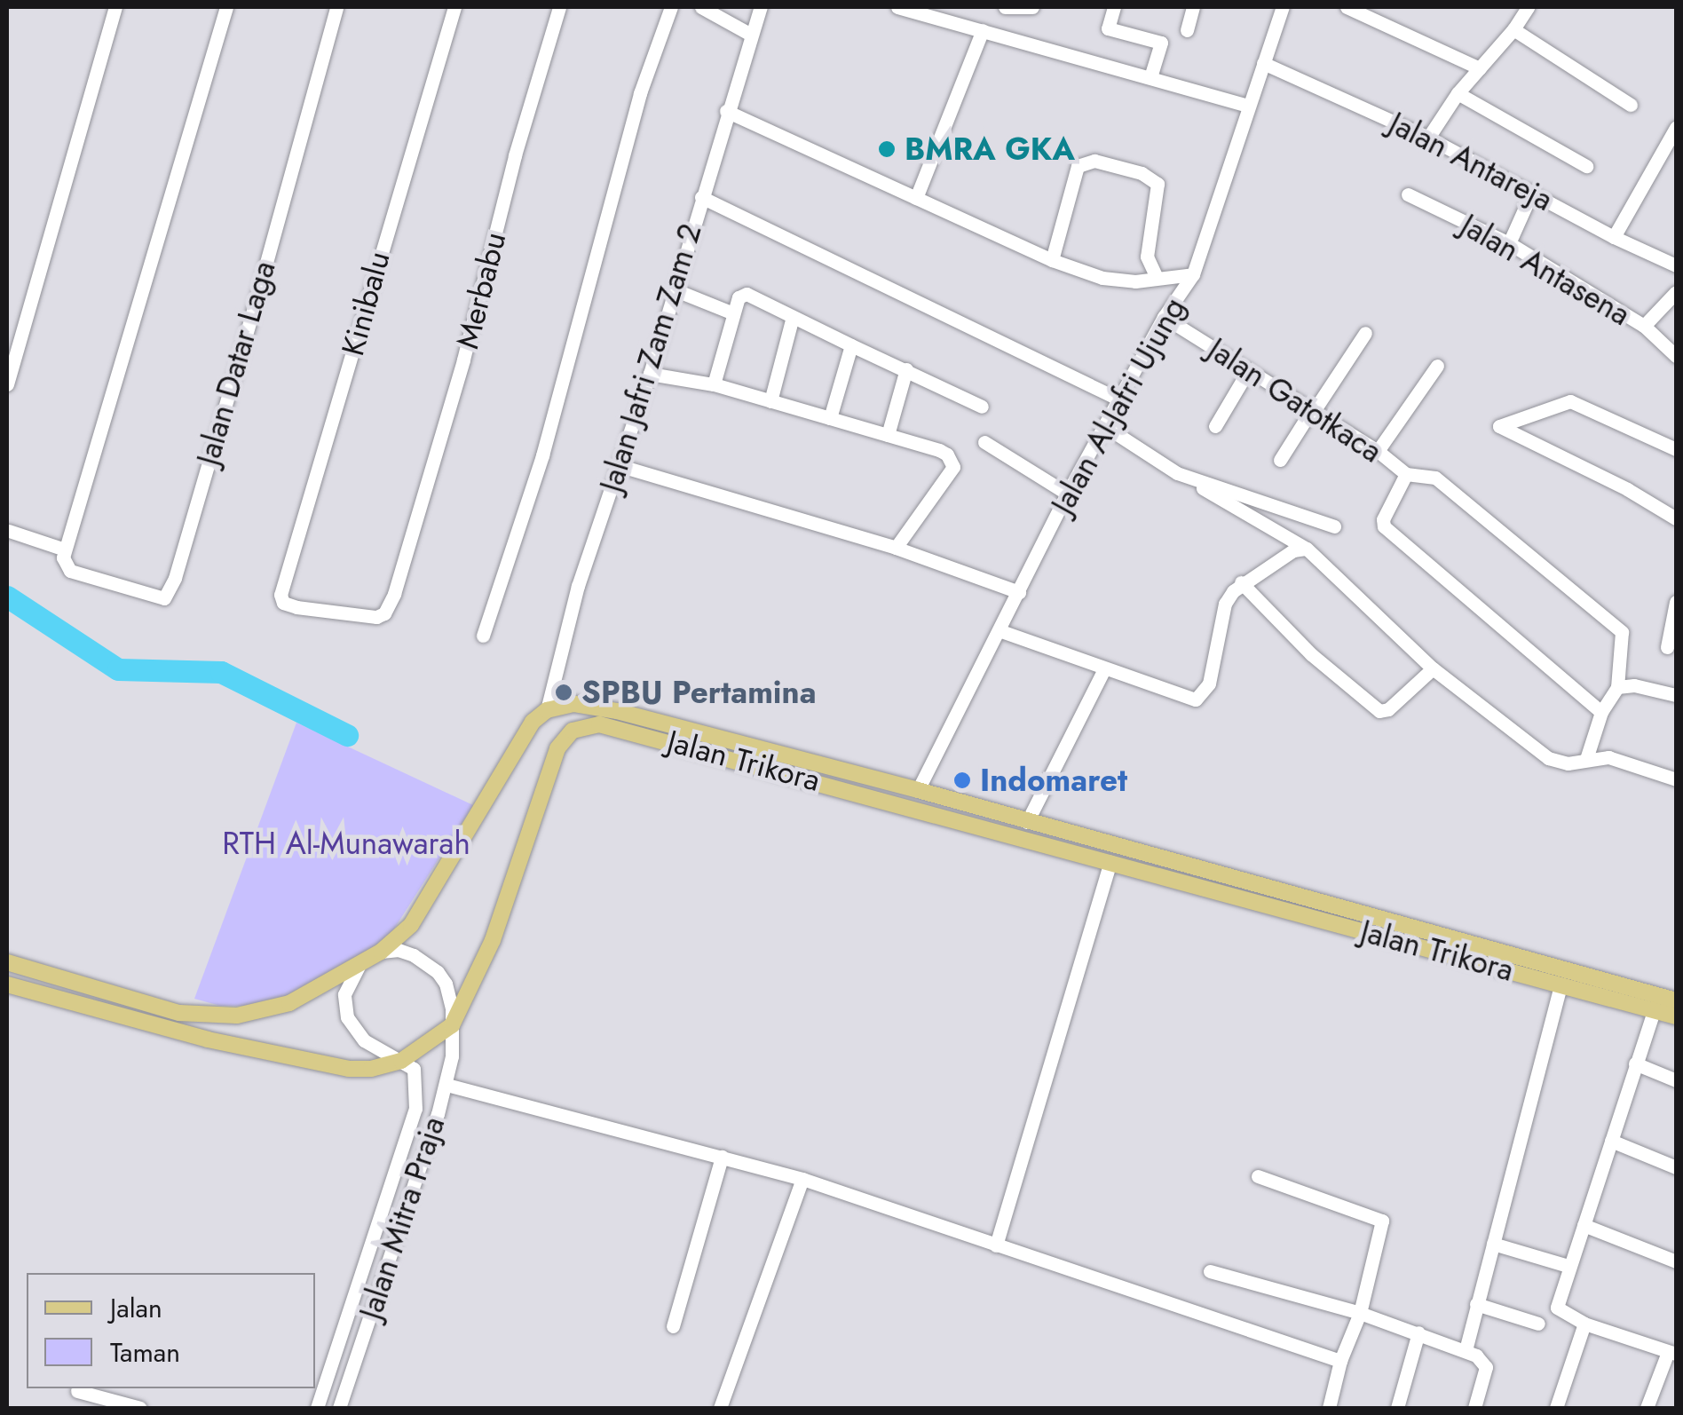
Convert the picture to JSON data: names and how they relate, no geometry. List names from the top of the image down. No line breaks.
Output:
{"streets":{"main road":["Jalan Trikora"],"street":["Jalan Antareja","Jalan Antasena","Merbabu","Kinibalu","Jalan Jafri Zam Zam 2","Jalan Datar Laga","Jalan Gatotkaca","Jalan Al-Jafri Ujung","Jalan Mitra Praja"]},"crossings":[["Jalan Antareja","Jalan Al-Jafri Ujung"],["Merbabu","Kinibalu"],["Jalan Jafri Zam Zam 2","Jalan Trikora"],["Jalan Gatotkaca","Jalan Al-Jafri Ujung"],["Jalan Al-Jafri Ujung","Jalan Trikora"],["Jalan Trikora","Jalan Mitra Praja"]],"parks":["RTH Al-Munawarah"],"places":["BMRA GKA","SPBU Pertamina","Indomaret"],"legend":["Jalan","Taman"]}
